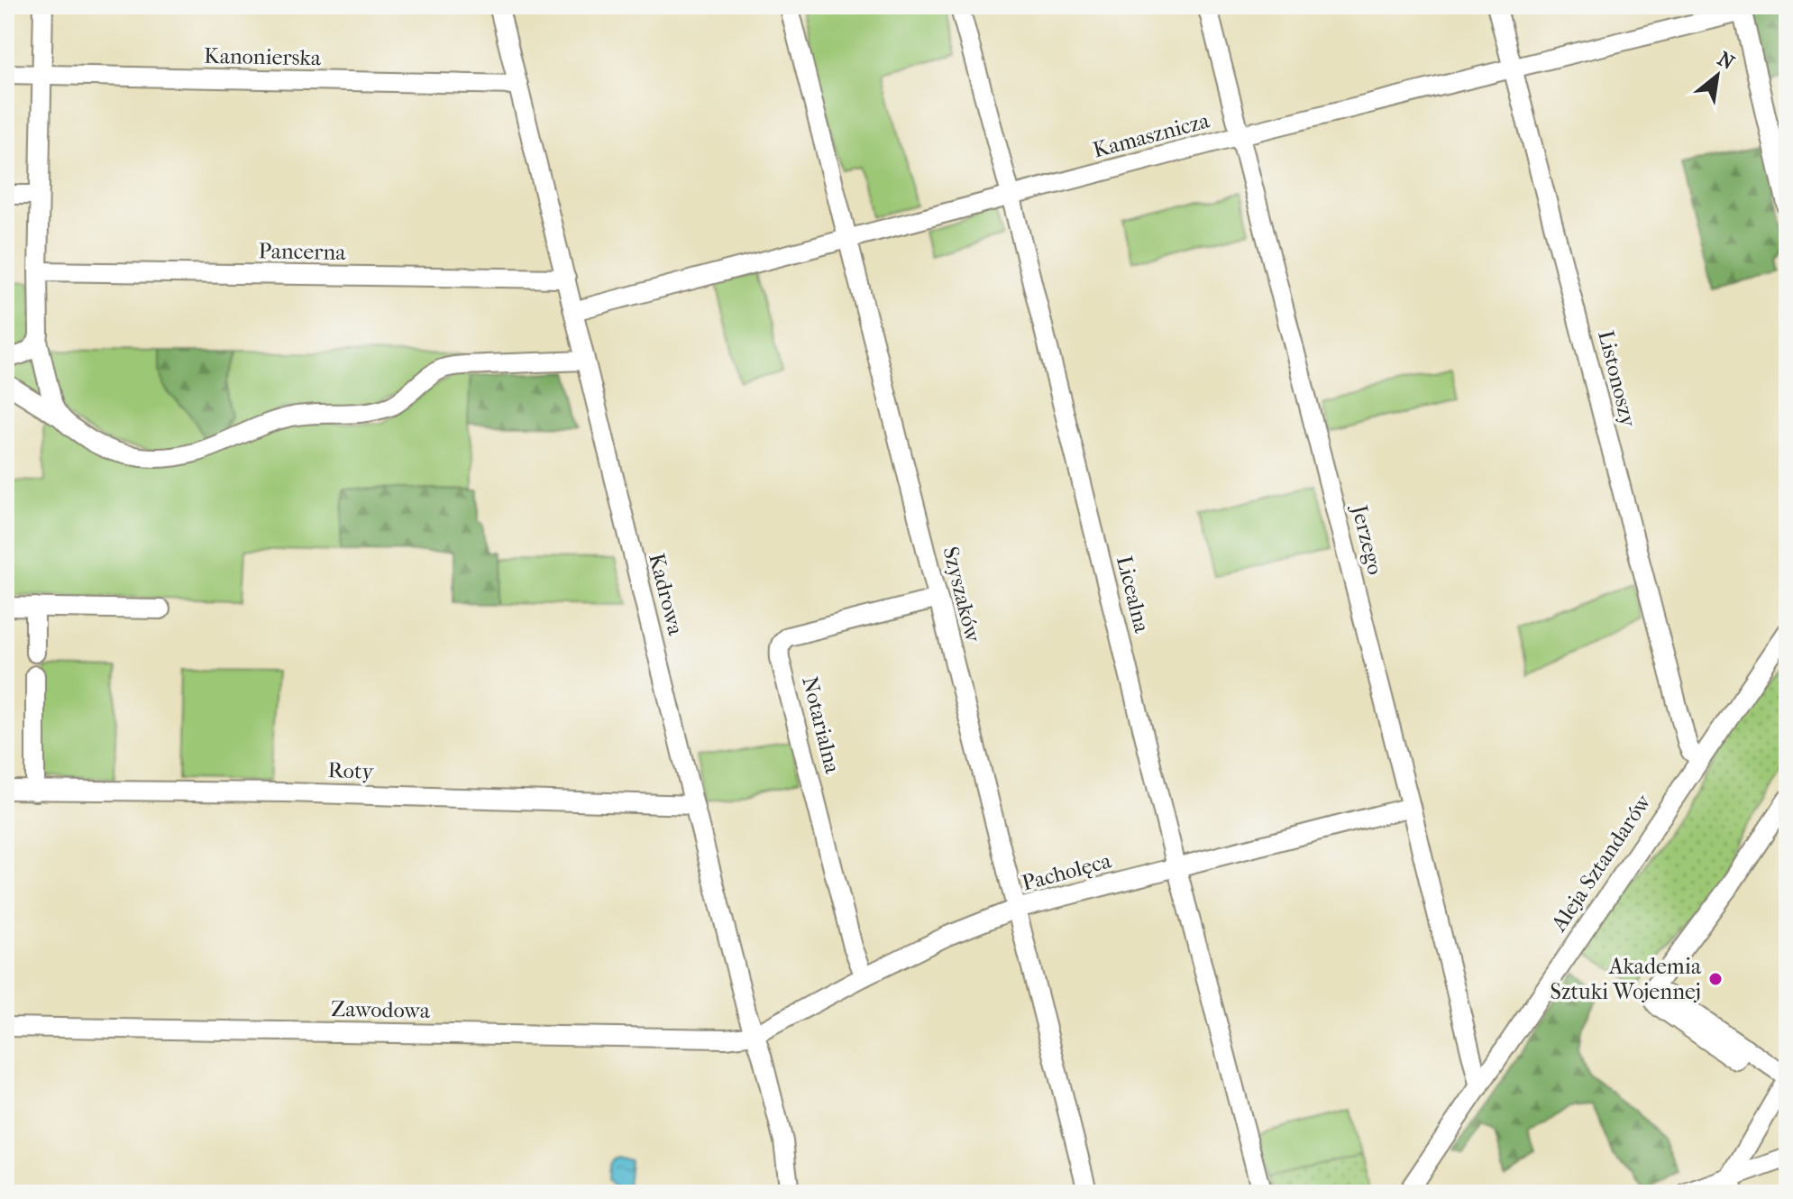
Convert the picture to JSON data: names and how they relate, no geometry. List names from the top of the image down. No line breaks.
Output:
{"streets":{"street":["Kanonierska","Kamasznicza","Pancerna","Listonoszy","Jerzego","Kadrowa","Szyszaków","Licealna","Notarialna","Roty","Aleja Sztandarów","Pacholęca","Zawodowa"]},"crossings":[["Kanonierska","Kadrowa"],["Kamasznicza","Listonoszy"],["Kamasznicza","Jerzego"],["Kamasznicza","Kadrowa"],["Kamasznicza","Szyszaków"],["Kamasznicza","Licealna"],["Pancerna","Kadrowa"],["Listonoszy","Aleja Sztandarów"],["Jerzego","Aleja Sztandarów"],["Jerzego","Pacholęca"],["Kadrowa","Roty"],["Kadrowa","Pacholęca"],["Kadrowa","Zawodowa"],["Szyszaków","Notarialna"],["Szyszaków","Pacholęca"],["Licealna","Pacholęca"],["Notarialna","Pacholęca"],["Pacholęca","Zawodowa"]],"places":["Akademia Sztuki Wojennej"],"north":"top right"}
